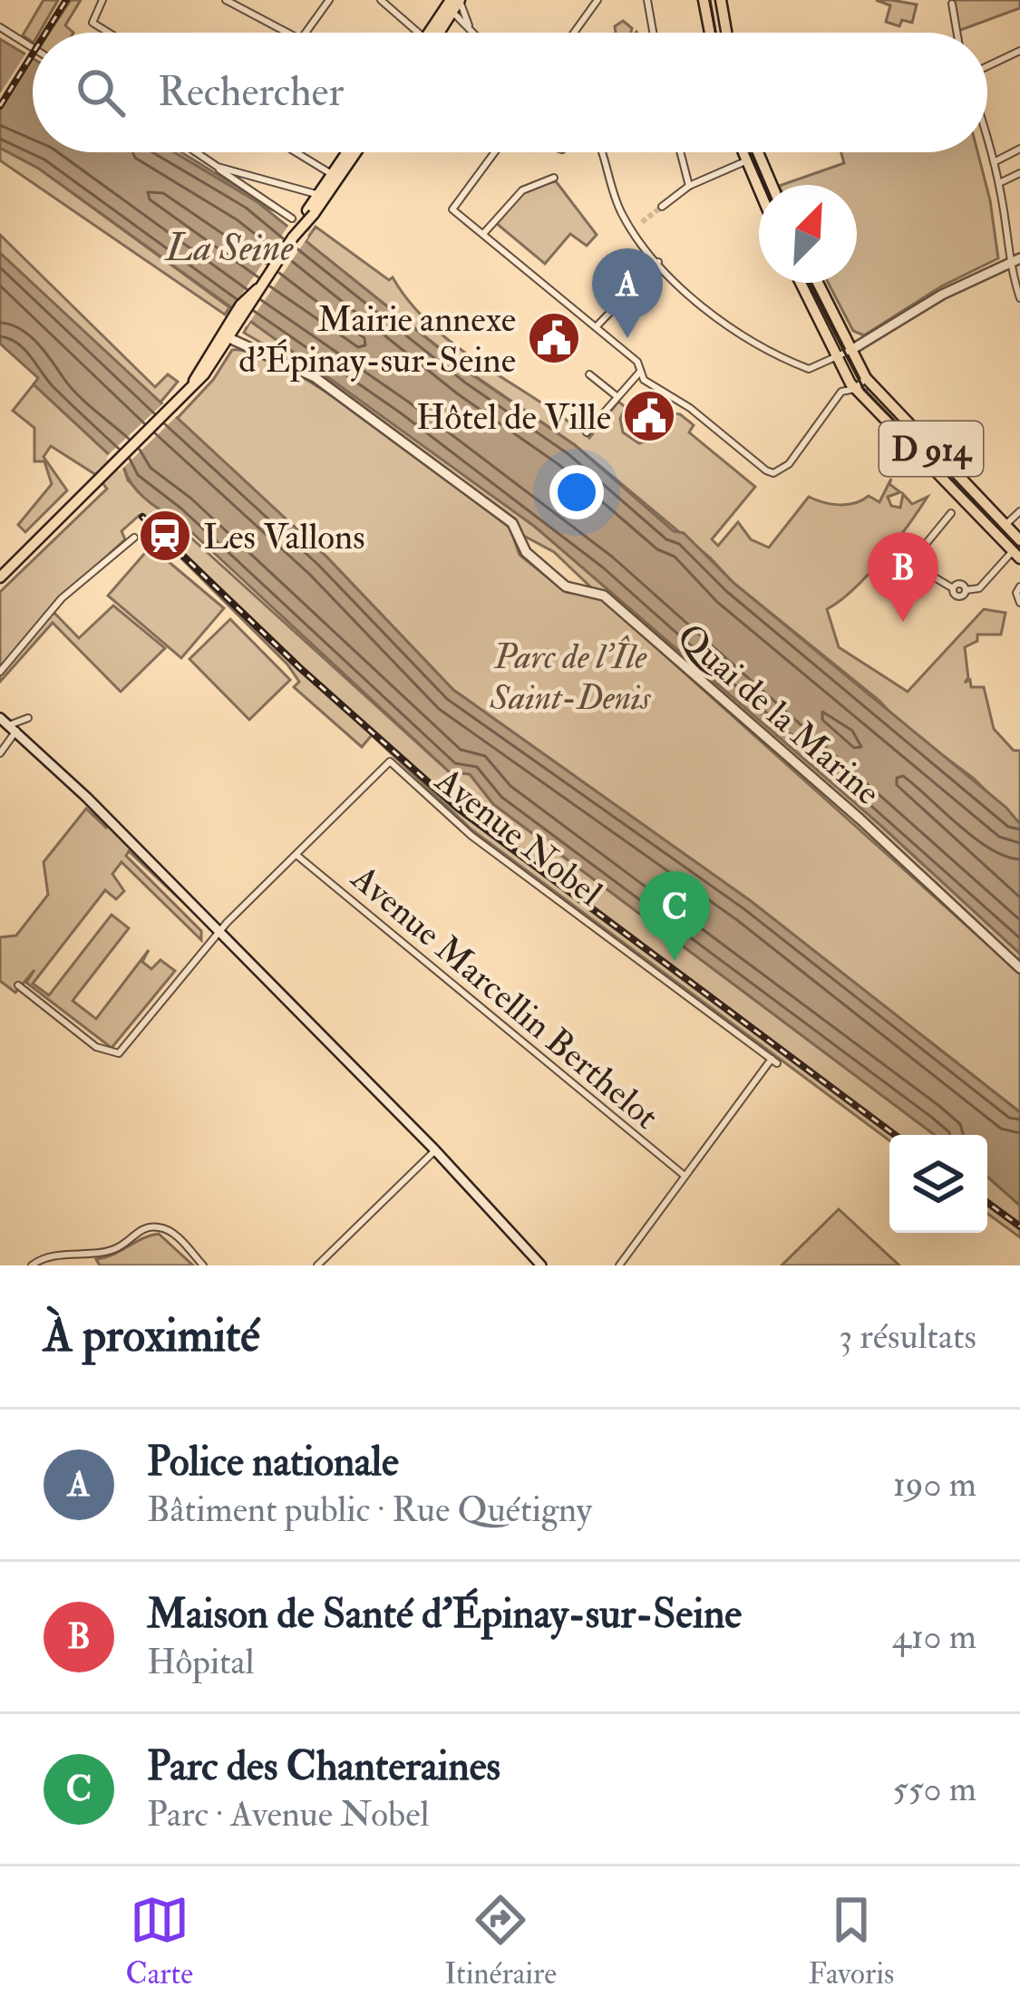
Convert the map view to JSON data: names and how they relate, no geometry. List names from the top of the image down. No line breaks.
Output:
{"streets":{"main road":["D 914"],"street":["Quai de la Marine","Avenue Nobel","Avenue Marcellin Berthelot"]},"crossings":[["Avenue Nobel","Avenue Marcellin Berthelot"]],"water":["La Seine"],"parks":["Parc de l'Île Saint-Denis"],"places":{"public building":["Mairie annexe d'Épinay-sur-Seine","Hôtel de Ville"],"station":["Les Vallons"]},"north":"top right","page":{"search":"Rechercher","pins":["A","B","C"],"heading":["À proximité","3 résultats"],"list":[{"mark":"A","name":"Police nationale","note":"Bâtiment public · Rue Quétigny","value":"190 m"},{"mark":"B","name":"Maison de Santé d'Épinay-sur-Seine","note":"Hôpital","value":"410 m"},{"mark":"C","name":"Parc des Chanteraines","note":"Parc · Avenue Nobel","value":"550 m"}],"nav":["Carte","Itinéraire","Favoris"]}}
